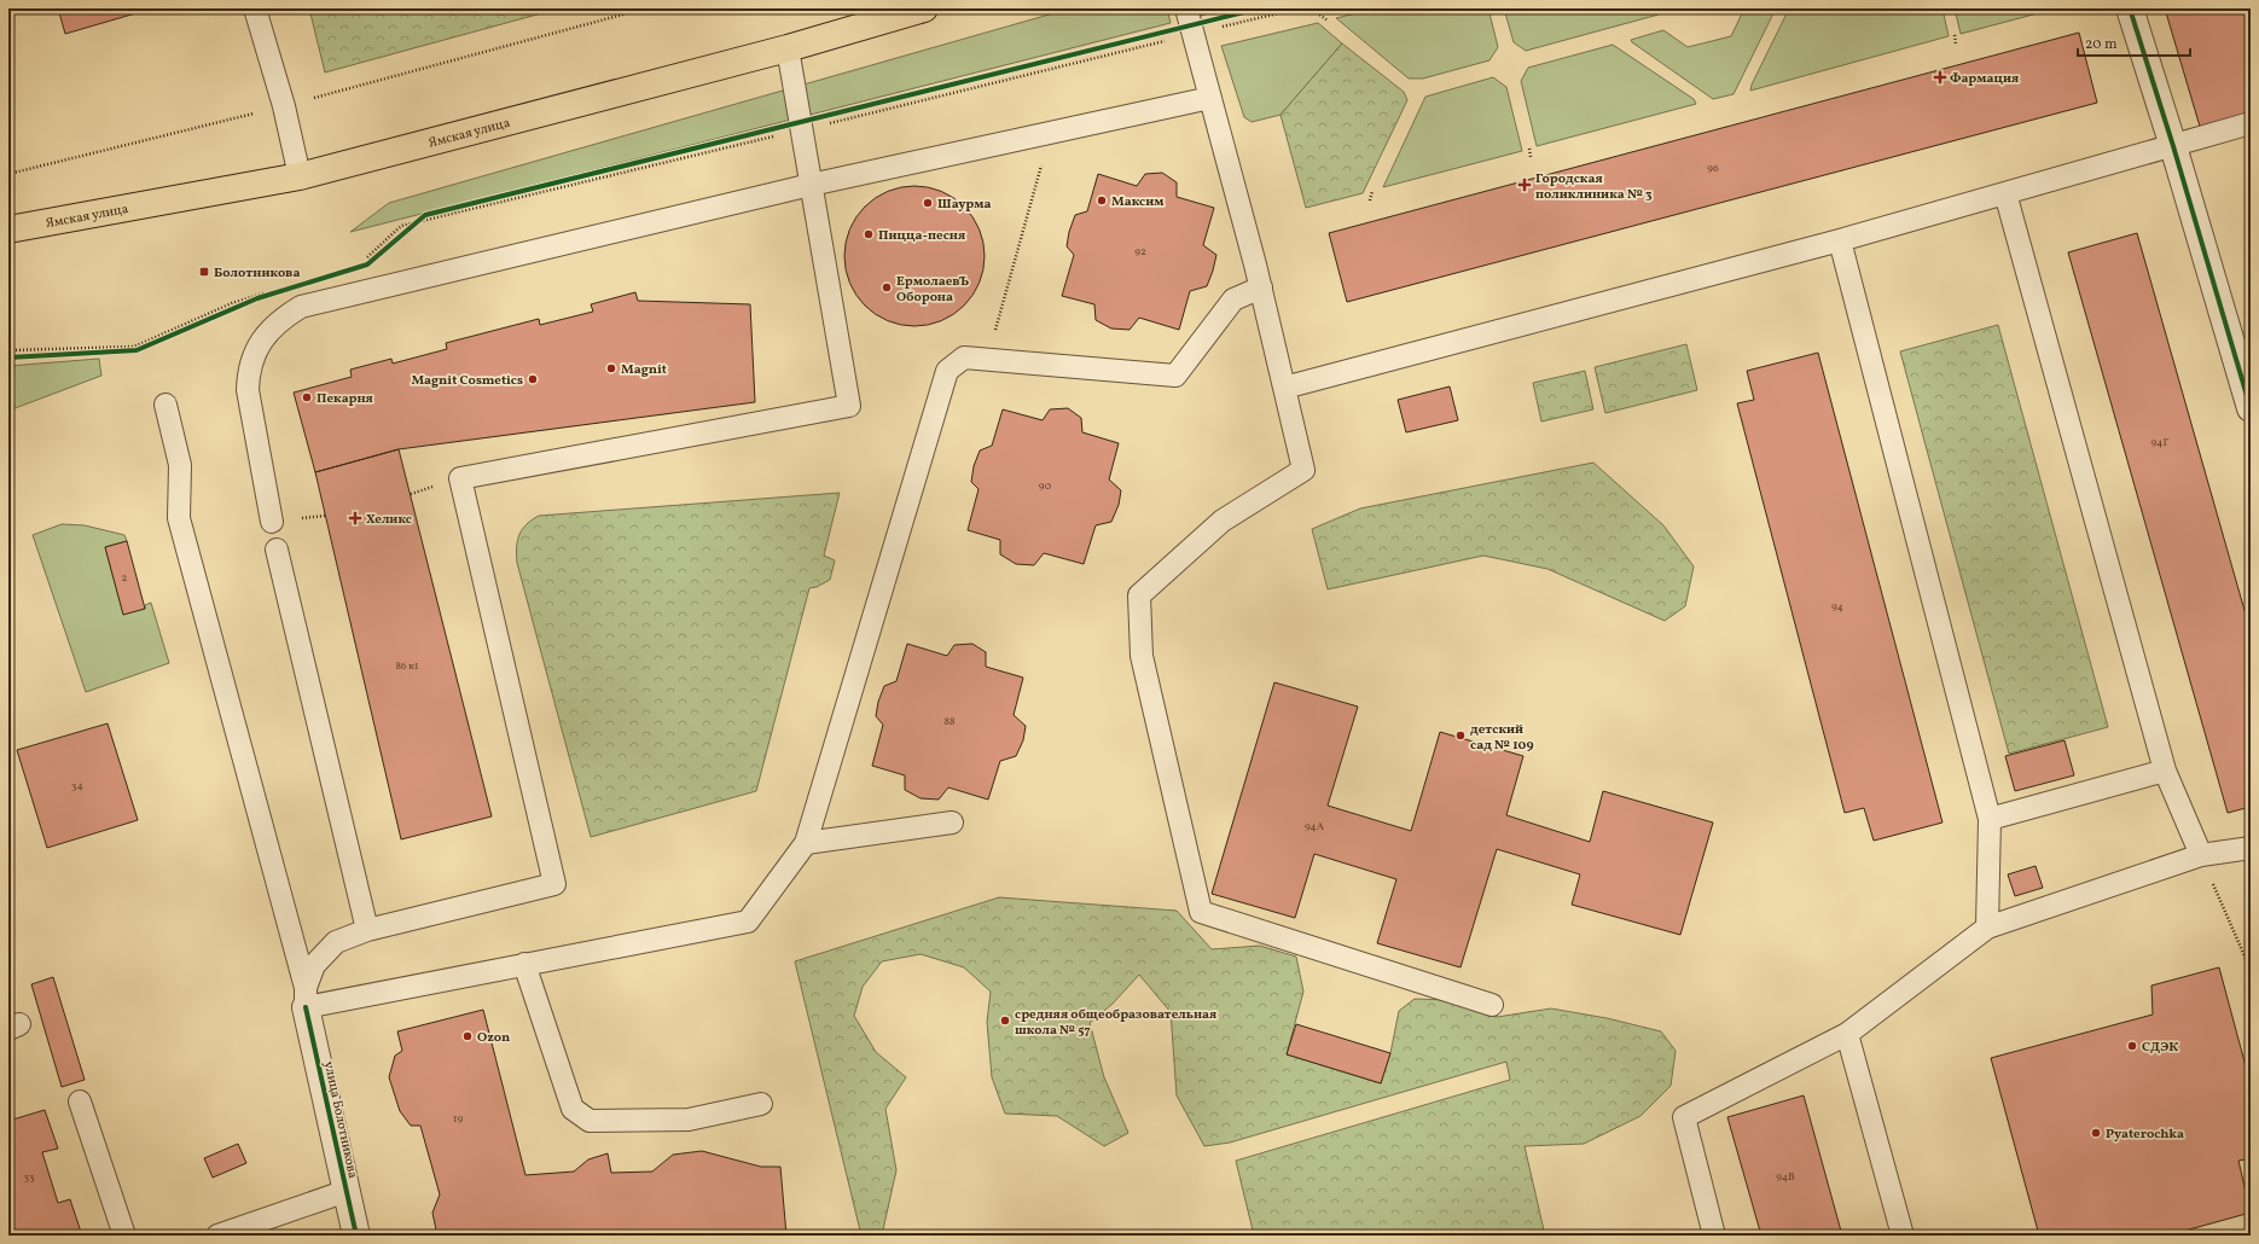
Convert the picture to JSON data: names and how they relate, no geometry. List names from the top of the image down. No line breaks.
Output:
{"streets":{"main road":["Ямская улица"],"street":["улица Болотникова"]},"places":{"health":["Фармация","Городская поликлиника № 3","Хеликс"],"other":["Максим","Шаурма","Пицца-песня","ЕрмолаевЪ Оборона","Magnit","Magnit Cosmetics","Пекарня","детский сад № 109","средняя общеобразовательная школа № 57","Ozon","СДЭК","Pyaterochka"],"transit":["Болотникова"]},"house_numbers":["96","92","94Г","90","2","94","86 к1","88","34","94А","19","33","94В"],"scale_bar":"20 m"}
